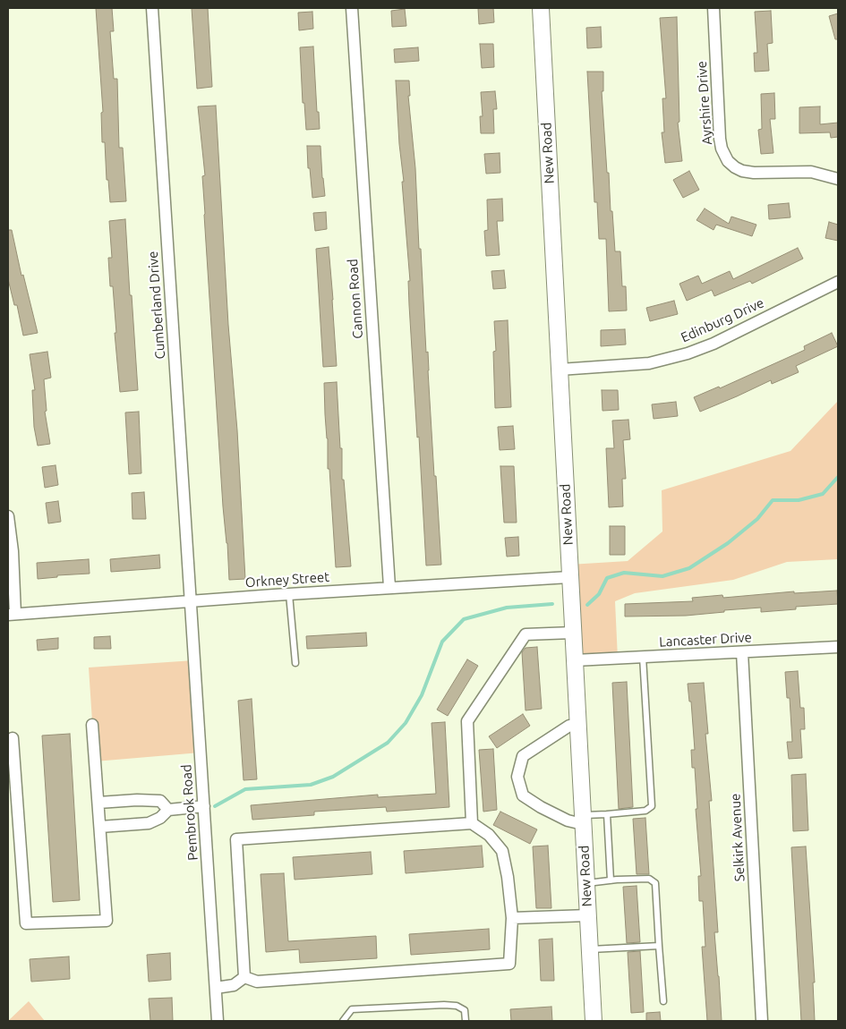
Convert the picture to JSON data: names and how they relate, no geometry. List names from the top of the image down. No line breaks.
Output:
{"streets":{"street":["Ayrshire Drive","New Road","Cannon Road","Cumberland Drive","Edinburg Drive","Orkney Street","Lancaster Drive","Pembrook Road","Selkirk Avenue"]},"crossings":[["New Road","Edinburg Drive"],["New Road","Orkney Street"],["New Road","Lancaster Drive"],["Cannon Road","Orkney Street"],["Cumberland Drive","Orkney Street"],["Cumberland Drive","Pembrook Road"],["Orkney Street","Pembrook Road"],["Lancaster Drive","Selkirk Avenue"]]}
